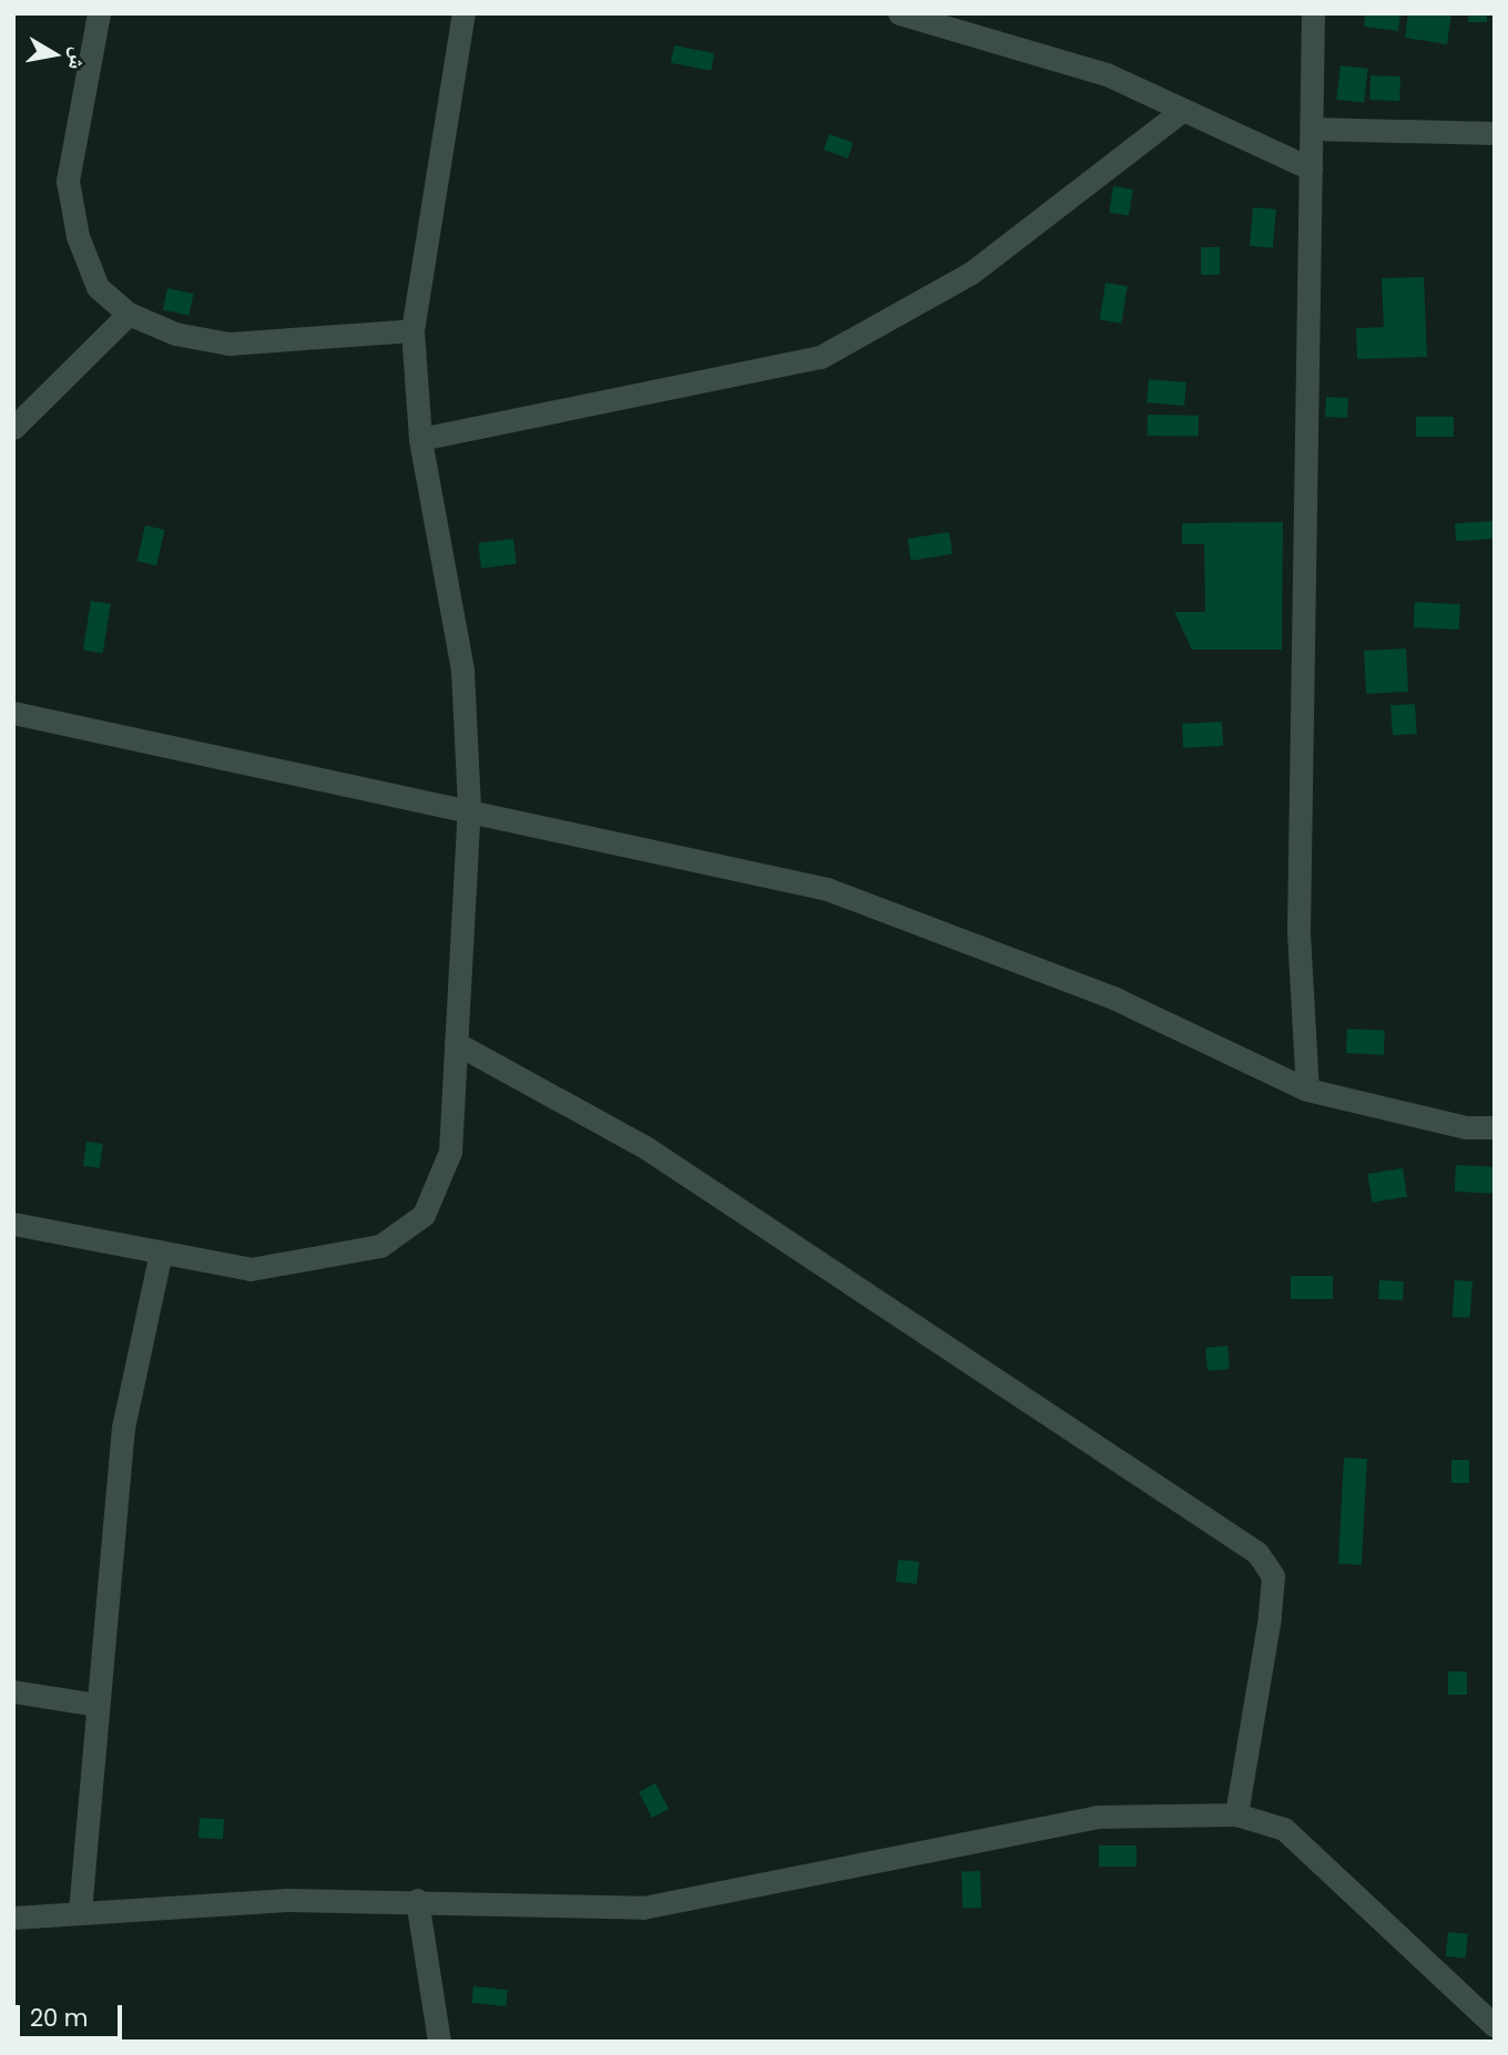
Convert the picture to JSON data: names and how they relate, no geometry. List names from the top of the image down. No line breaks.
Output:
{"scale_bar":"20 m","north":"right"}
